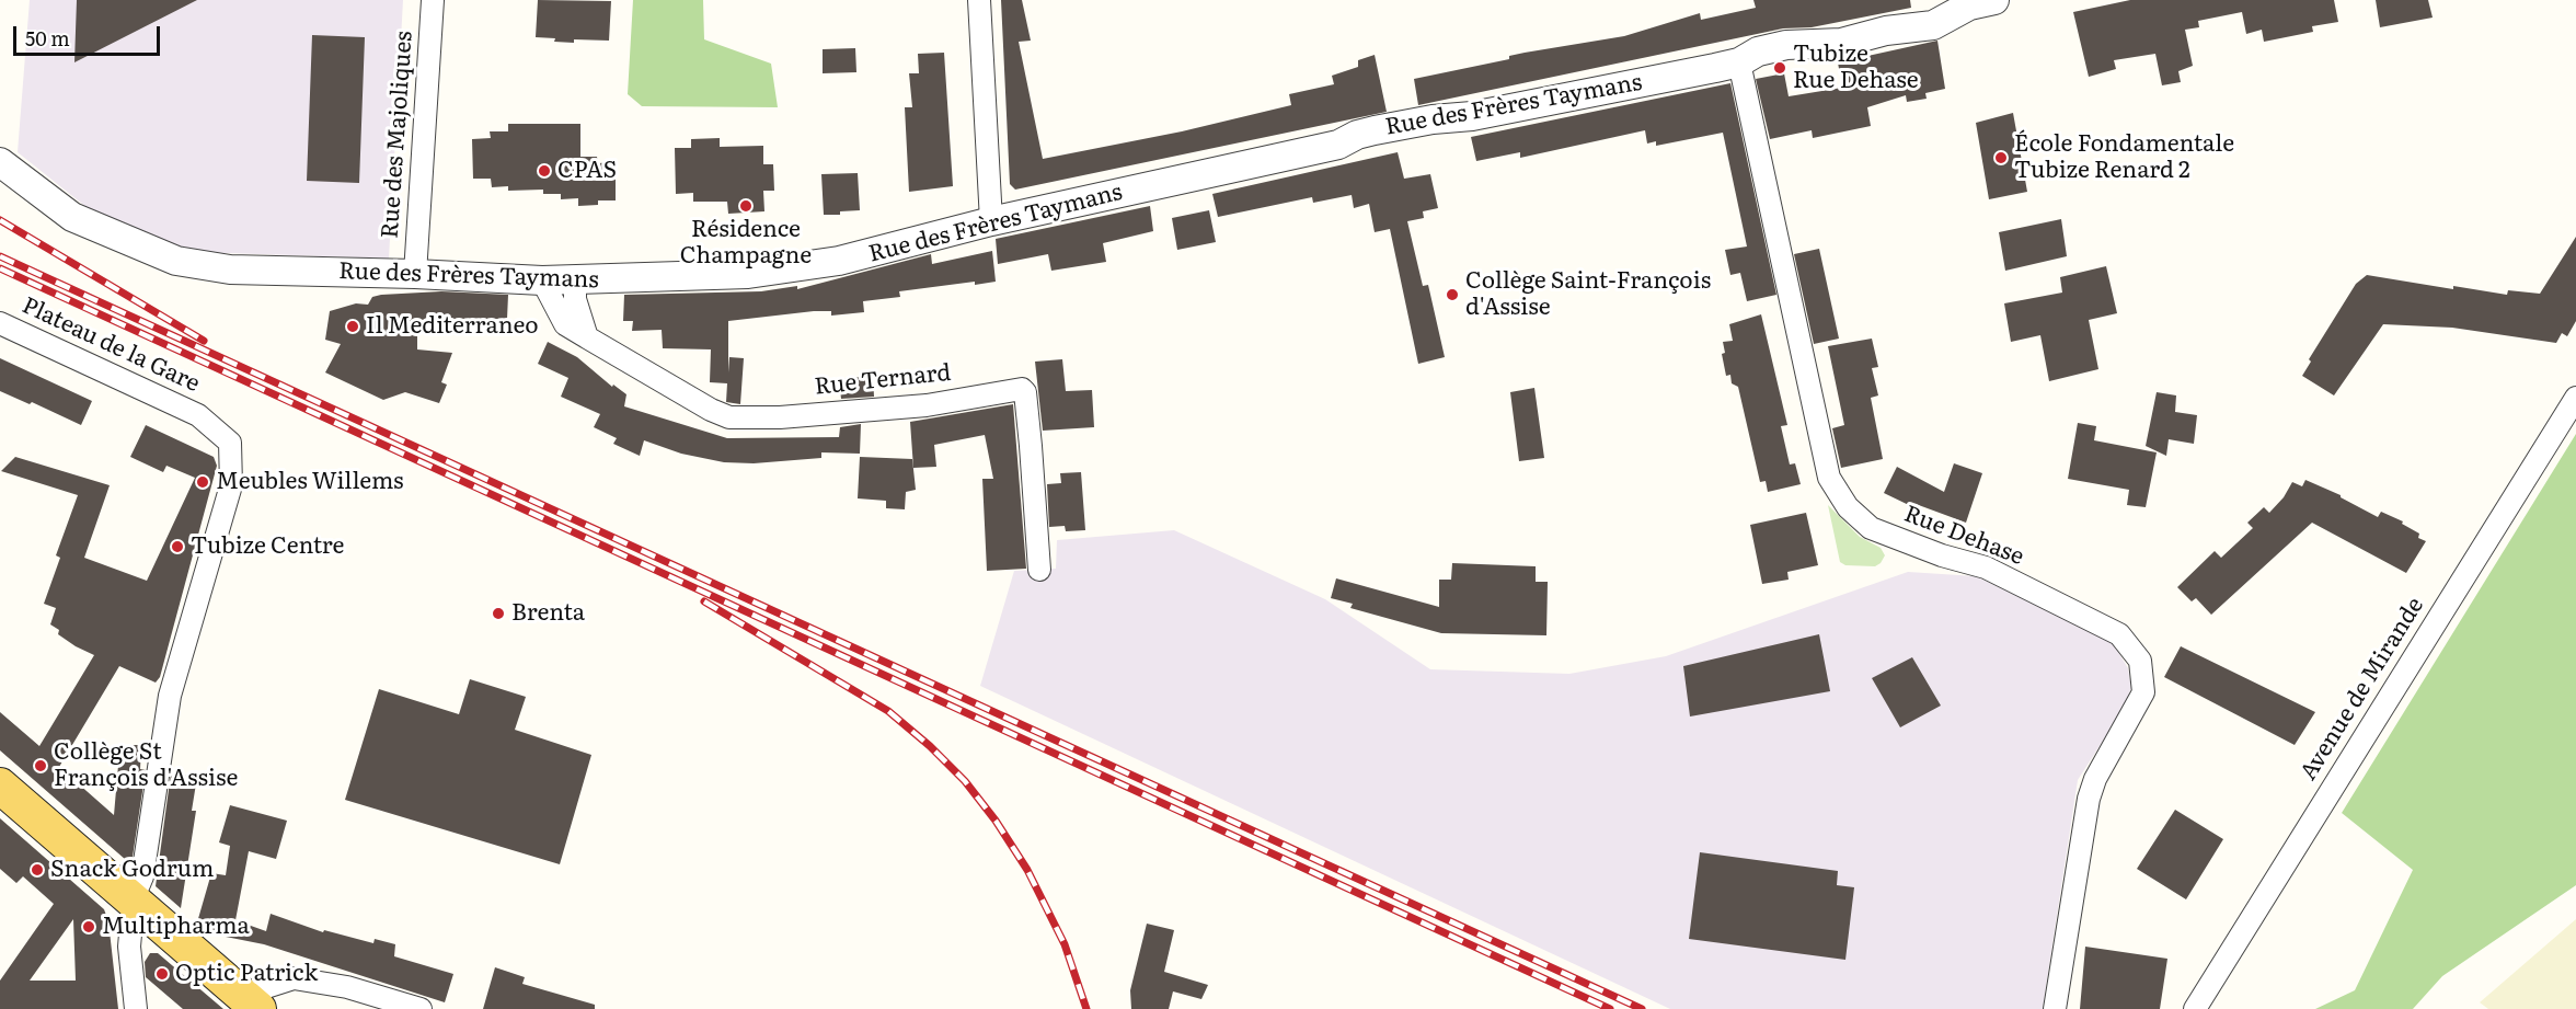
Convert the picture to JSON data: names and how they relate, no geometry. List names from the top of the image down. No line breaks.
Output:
{"streets":{"street":["Rue des Frères Taymans","Rue des Majoliques","Plateau de la Gare","Rue Ternard","Rue Dehase","Avenue de Mirande"]},"crossings":[["Rue des Frères Taymans","Rue des Majoliques"],["Rue des Frères Taymans","Rue Ternard"],["Rue des Frères Taymans","Rue Dehase"]],"places":["Tubize Rue Dehase","École Fondamentale Tubize Renard 2","CPAS","Résidence Champagne","Collège Saint-François d'Assise","Il Mediterraneo","Meubles Willems","Tubize Centre","Brenta","Collège St François d'Assise","Snack Godrum","Multipharma","Optic Patrick"],"scale_bar":"50 m"}
